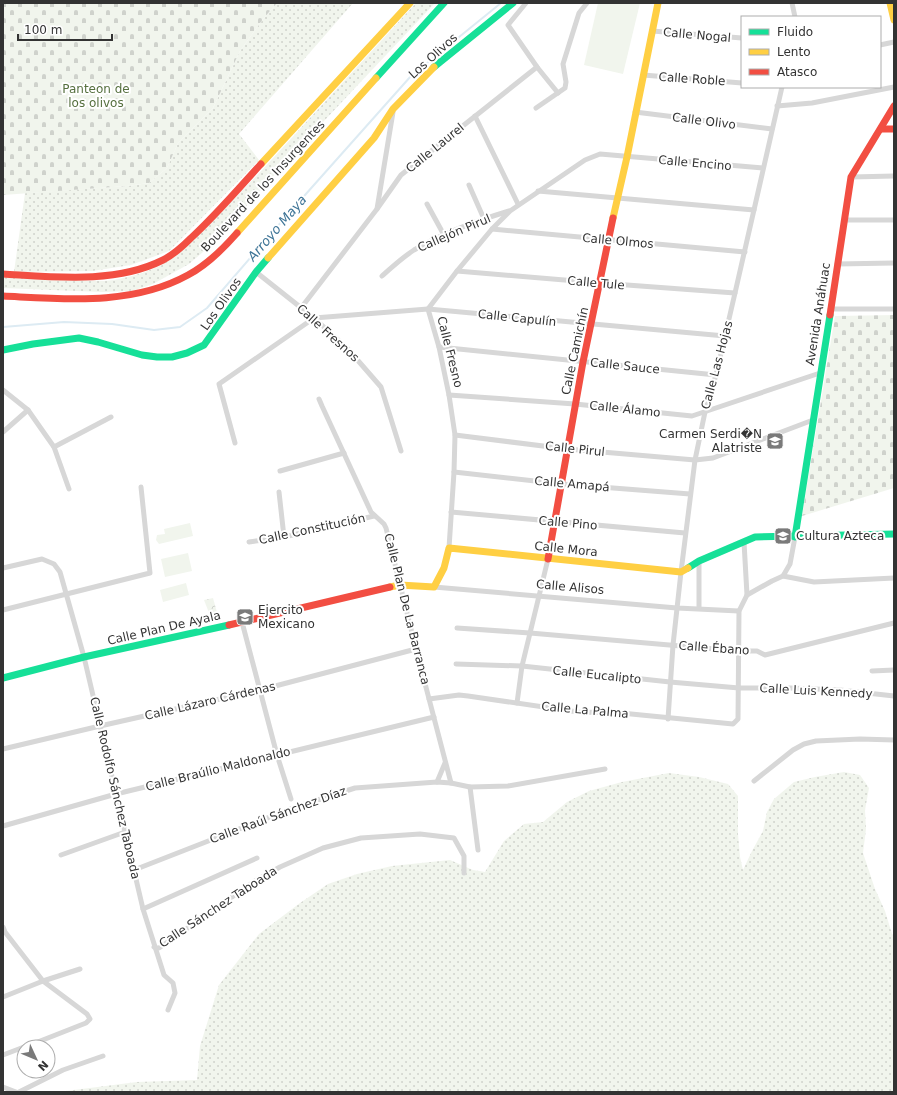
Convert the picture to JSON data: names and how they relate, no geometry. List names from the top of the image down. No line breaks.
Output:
{"streets":{"main road":["Los Olivos","Boulevard de los Insurgentes","Avenida Anáhuac","Calle Camichín","Calle Fresno","Calle Mora","Calle Alisos","Calle Plan De Ayala"],"street":["Calle Nogal","Calle Roble","Calle Olivo","Calle Laurel","Calle Encino","Callejón Pirul","Calle Olmos","Calle Tule","Calle Capulín","Calle Fresnos","Calle Las Hojas","Calle Sauce","Calle Álamo","Calle Pirul","Calle Amapá","Calle Pino","Calle Constitución","Calle Plan De La Barranca","Calle Ébano","Calle Eucalipto","Calle Luis Kennedy","Calle Lázaro Cárdenas","Calle La Palma","Calle Braúlio Maldonaldo","Calle Rodolfo Sánchez Taboada","Calle Raúl Sánchez Díaz","Calle Sánchez Taboada"]},"crossings":[["Calle Nogal","Calle Camichín"],["Los Olivos","Calle Fresnos"],["Calle Roble","Calle Camichín"],["Calle Olivo","Calle Camichín"],["Calle Olivo","Calle Las Hojas"],["Calle Laurel","Calle Fresnos"],["Calle Encino","Calle Camichín"],["Calle Encino","Calle Fresno"],["Calle Encino","Calle Las Hojas"],["Callejón Pirul","Calle Fresno"],["Calle Olmos","Calle Camichín"],["Calle Olmos","Calle Fresno"],["Calle Olmos","Calle Las Hojas"],["Calle Tule","Calle Camichín"],["Calle Tule","Calle Fresno"],["Calle Tule","Calle Las Hojas"],["Avenida Anáhuac","Calle Álamo"],["Avenida Anáhuac","Calle Pirul"],["Calle Capulín","Calle Camichín"],["Calle Capulín","Calle Fresno"],["Calle Capulín","Calle Las Hojas"],["Calle Camichín","Calle Fresno"],["Calle Camichín","Calle Sauce"],["Calle Camichín","Calle Álamo"],["Calle Camichín","Calle Pirul"],["Calle Camichín","Calle Amapá"],["Calle Camichín","Calle Pino"],["Calle Camichín","Calle Mora"],["Calle Camichín","Calle Alisos"],["Calle Camichín","Calle Ébano"],["Calle Camichín","Calle Eucalipto"],["Calle Camichín","Calle La Palma"],["Calle Fresno","Calle Sauce"],["Calle Fresno","Calle Álamo"],["Calle Fresno","Calle Pirul"],["Calle Fresno","Calle Amapá"],["Calle Fresno","Calle Pino"],["Calle Fresno","Calle Mora"],["Calle Fresno","Calle Alisos"],["Calle Las Hojas","Calle Sauce"],["Calle Las Hojas","Calle Álamo"],["Calle Las Hojas","Calle Pirul"],["Calle Las Hojas","Calle Amapá"],["Calle Las Hojas","Calle Pino"],["Calle Las Hojas","Calle Mora"],["Calle Las Hojas","Calle Alisos"],["Calle Las Hojas","Calle Ébano"],["Calle Las Hojas","Calle Eucalipto"],["Calle Las Hojas","Calle La Palma"],["Calle Constitución","Calle Plan De La Barranca"],["Calle Alisos","Calle Plan De La Barranca"],["Calle Alisos","Calle Plan De Ayala"],["Calle Plan De La Barranca","Calle Plan De Ayala"],["Calle Plan De La Barranca","Calle Lázaro Cárdenas"],["Calle Plan De La Barranca","Calle La Palma"],["Calle Plan De La Barranca","Calle Braúlio Maldonaldo"],["Calle Plan De La Barranca","Calle Raúl Sánchez Díaz"],["Calle Plan De Ayala","Calle Rodolfo Sánchez Taboada"],["Calle Eucalipto","Calle Luis Kennedy"],["Calle Eucalipto","Calle La Palma"],["Calle Luis Kennedy","Calle La Palma"],["Calle Lázaro Cárdenas","Calle Rodolfo Sánchez Taboada"],["Calle Braúlio Maldonaldo","Calle Rodolfo Sánchez Taboada"],["Calle Rodolfo Sánchez Taboada","Calle Raúl Sánchez Díaz"],["Calle Rodolfo Sánchez Taboada","Calle Sánchez Taboada"]],"water":["Arroyo Maya"],"parks":["Panteon de los olivos"],"places":{"school or university":["Carmen Serdi�N Alatriste","Cultura Azteca","Ejercito Mexicano"]},"legend":["Fluido","Lento","Atasco"],"scale_bar":"100 m","north":"bottom right"}
